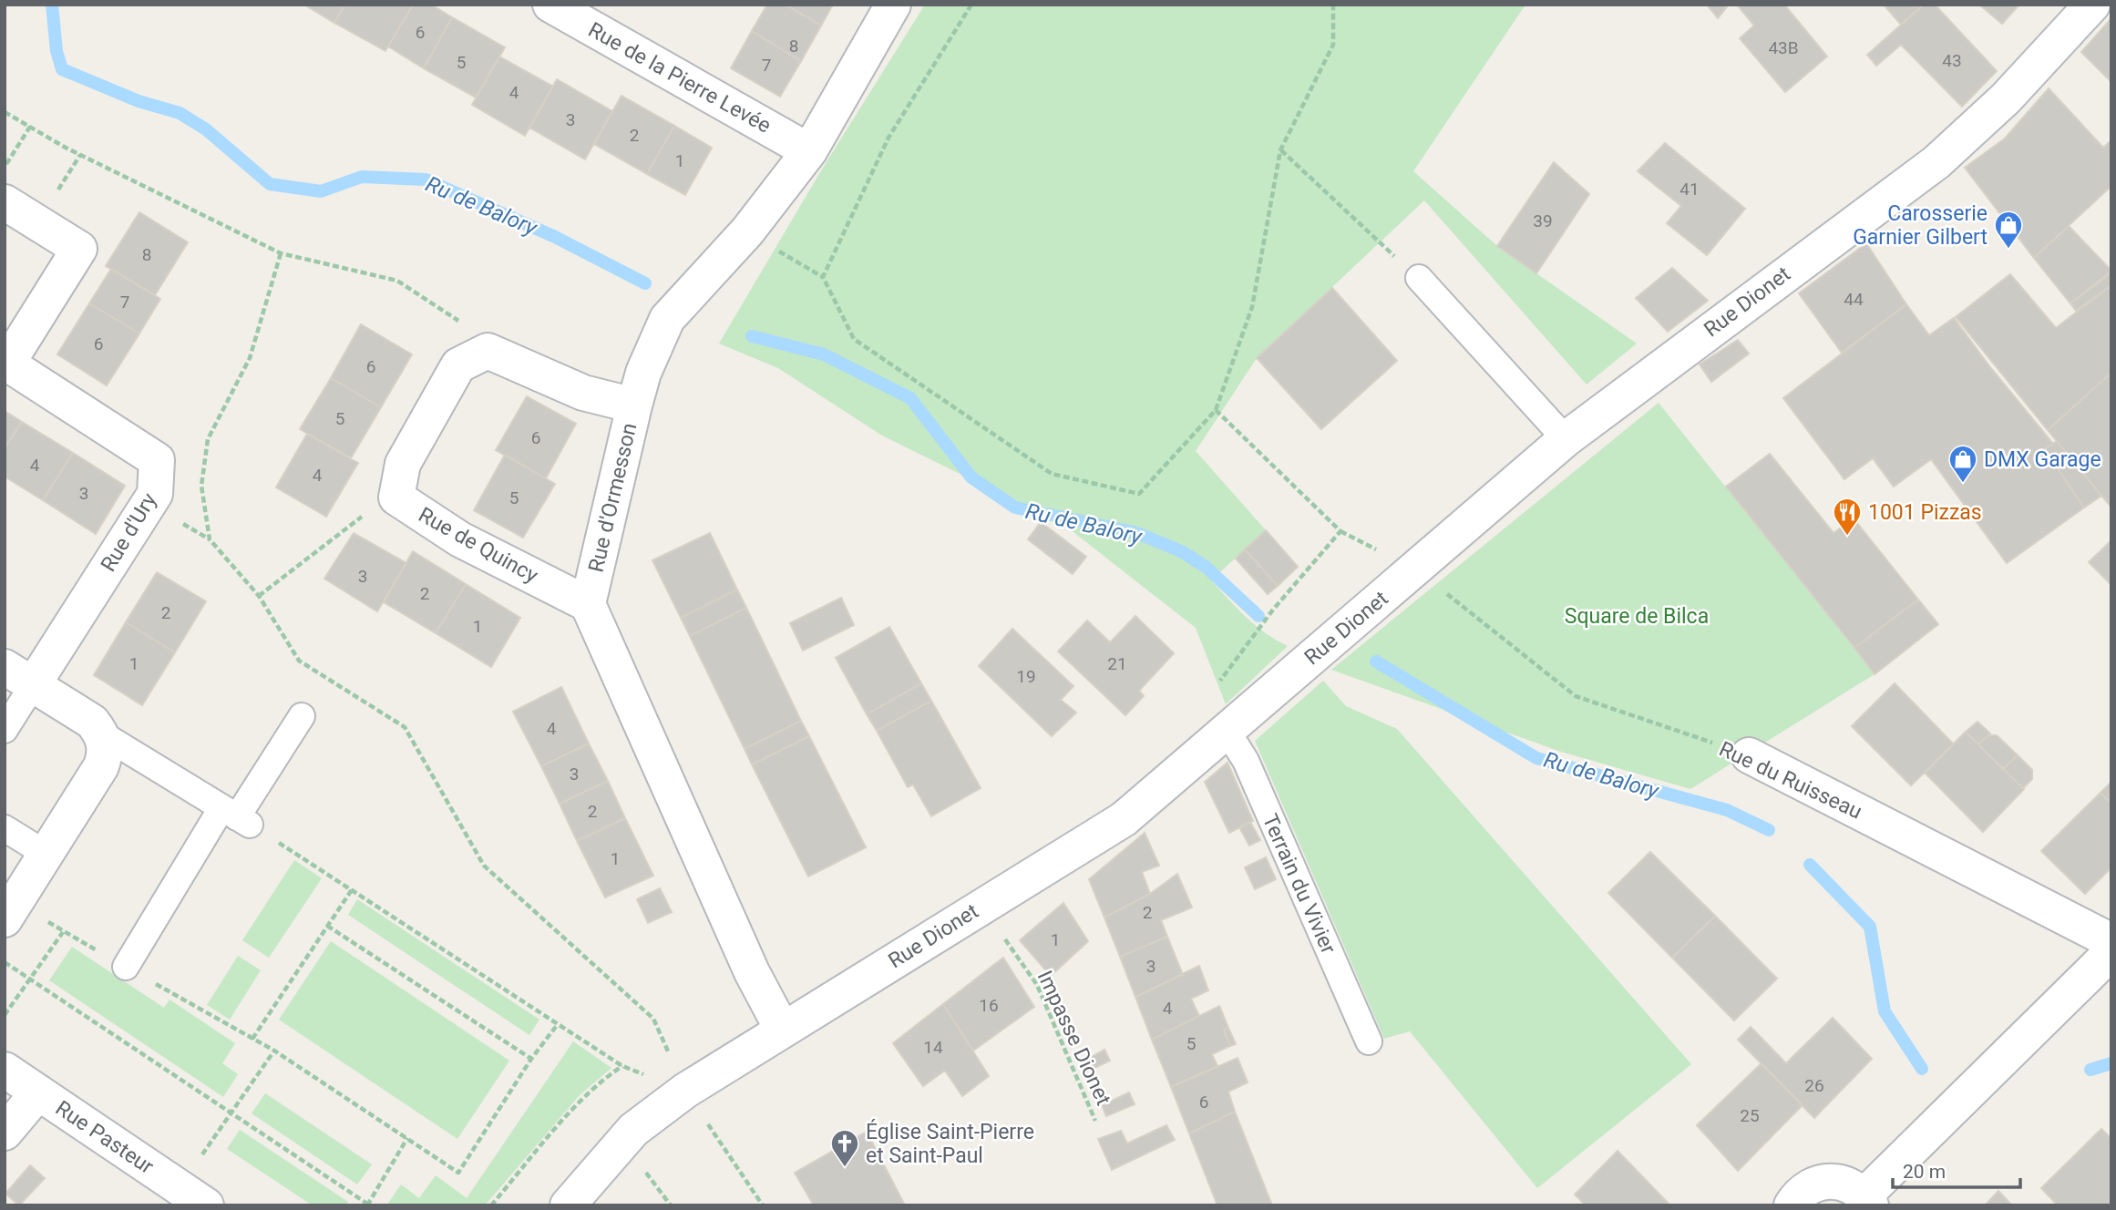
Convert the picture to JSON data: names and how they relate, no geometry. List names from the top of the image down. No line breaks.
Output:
{"streets":{"street":["Rue de la Pierre Levée","Rue Dionet","Rue d'Ormesson","Rue d'Ury","Rue de Quincy","Rue du Ruisseau","Rue Pasteur"],"lane":["Terrain du Vivier"],"path":["Impasse Dionet"]},"crossings":[["Rue de la Pierre Levée","Rue d'Ormesson"],["Rue Dionet","Rue du Ruisseau"],["Rue Dionet","Terrain du Vivier"],["Rue Dionet","Impasse Dionet"],["Rue d'Ormesson","Rue de Quincy"]],"water":["Ru de Balory"],"parks":["Square de Bilca"],"places":{"shop":["Carosserie Garnier Gilbert","DMX Garage"],"restaurant":["1001 Pizzas"],"church":["Église Saint-Pierre et Saint-Paul"]},"house_numbers":["6","8","43B","43","5","7","4","3","2","1","41","39","8","44","7","6","6","5","6","4","4","3","5","3","2","2","1","1","21","19","4","3","2","1","2","1","3","16","4","5","14","26","6","25"],"scale_bar":"20 m"}
